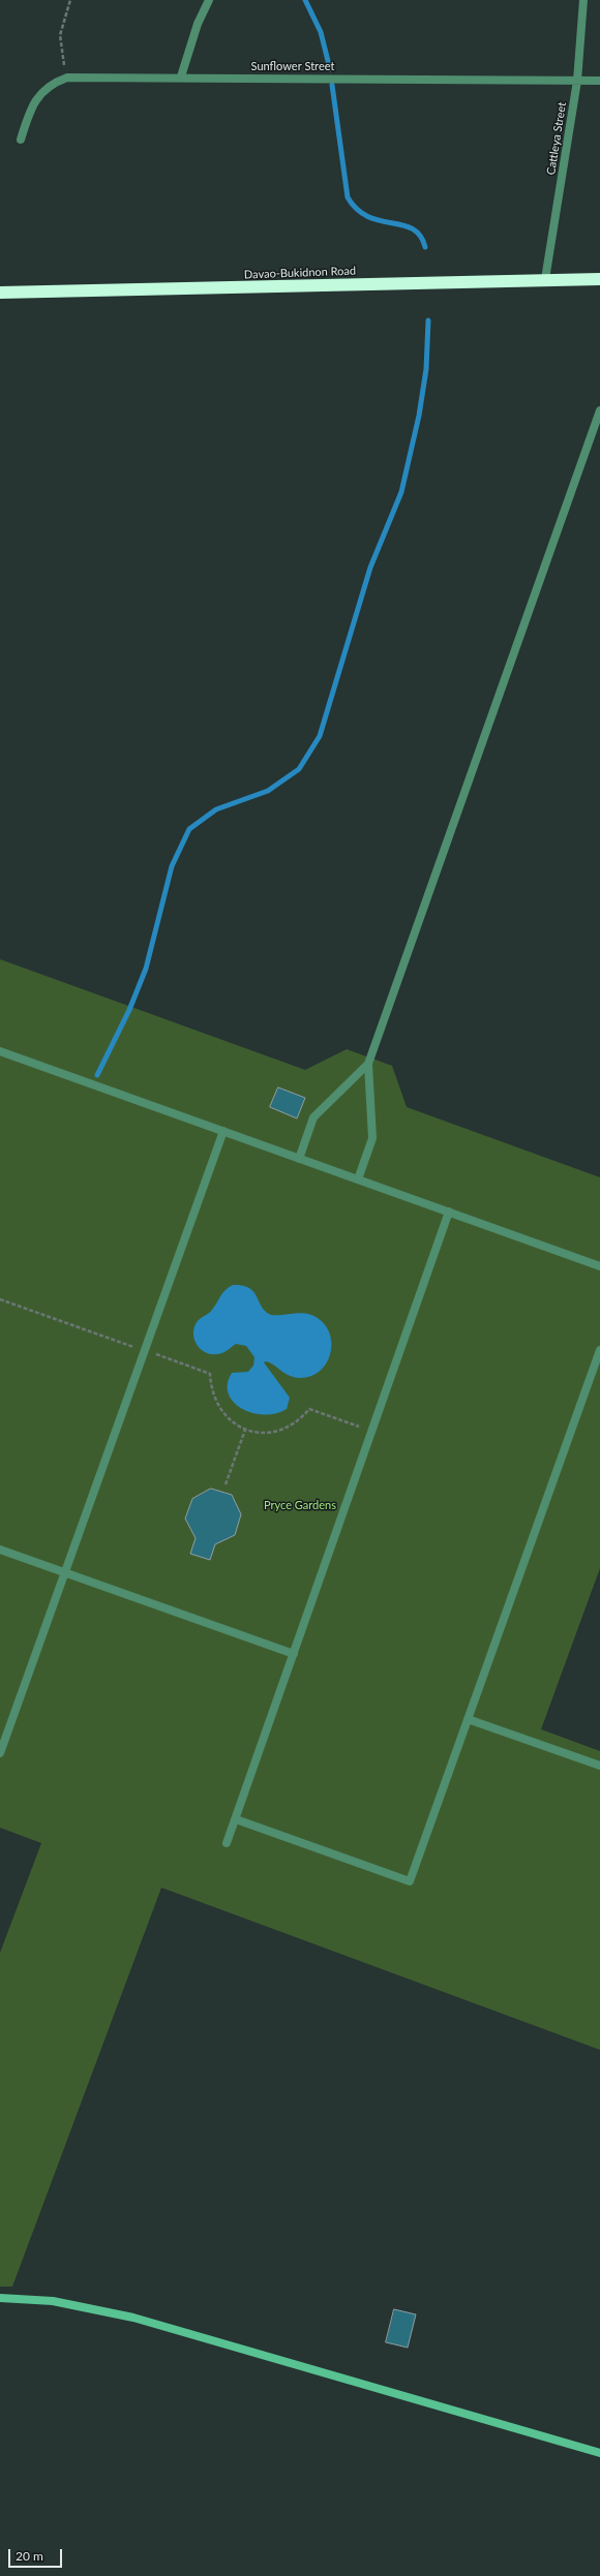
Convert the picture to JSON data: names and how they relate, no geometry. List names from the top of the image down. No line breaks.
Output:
{"streets":{"highway":["Davao-Bukidnon Road"],"street":["Sunflower Street","Cattleya Street"]},"crossings":[["Sunflower Street","Cattleya Street"],["Cattleya Street","Davao-Bukidnon Road"]],"parks":["Pryce Gardens"],"scale_bar":"20 m"}
